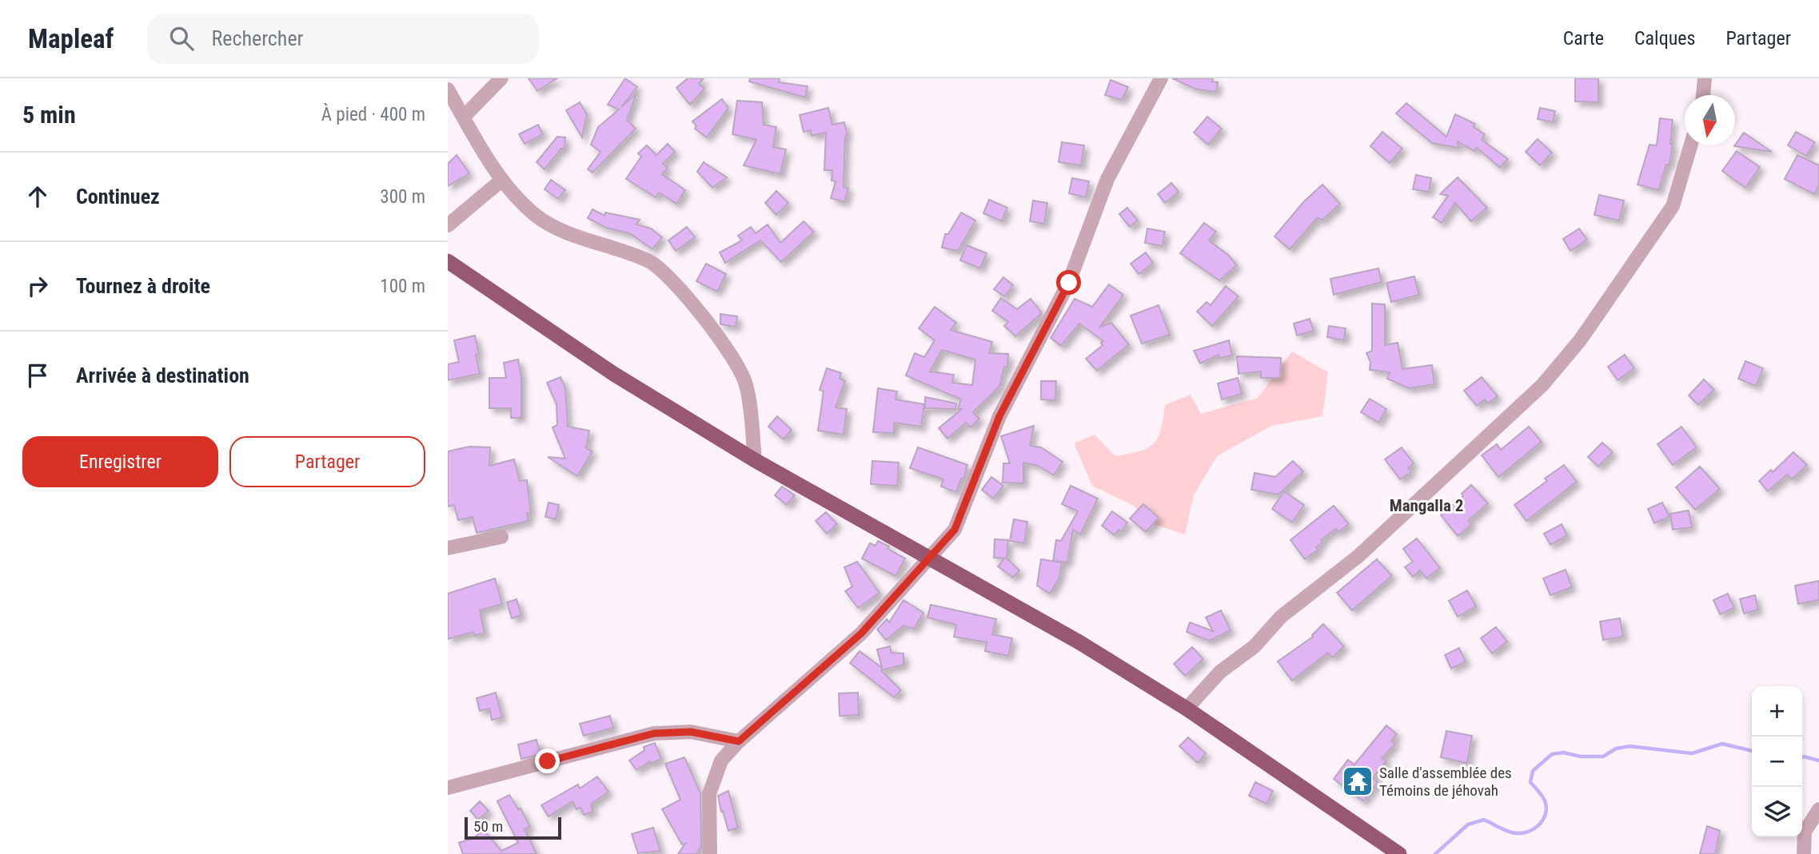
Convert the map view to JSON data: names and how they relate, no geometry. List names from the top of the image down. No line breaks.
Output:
{"districts":["Mangalla 2"],"places":{"temple":["Salle d'assemblée des Témoins de jéhovah"]},"scale_bar":"50 m","north":"bottom","page":{"header":"Mapleaf","search":"Rechercher","nav":["Carte","Calques","Partager"],"heading":["5 min","À pied · 400 m"],"list":[["Continuez","300 m"],["Tournez à droite","100 m"],"Arrivée à destination"],"buttons":["Enregistrer","Partager"],"map_buttons":["+","−"],"scale":"50 m"}}
